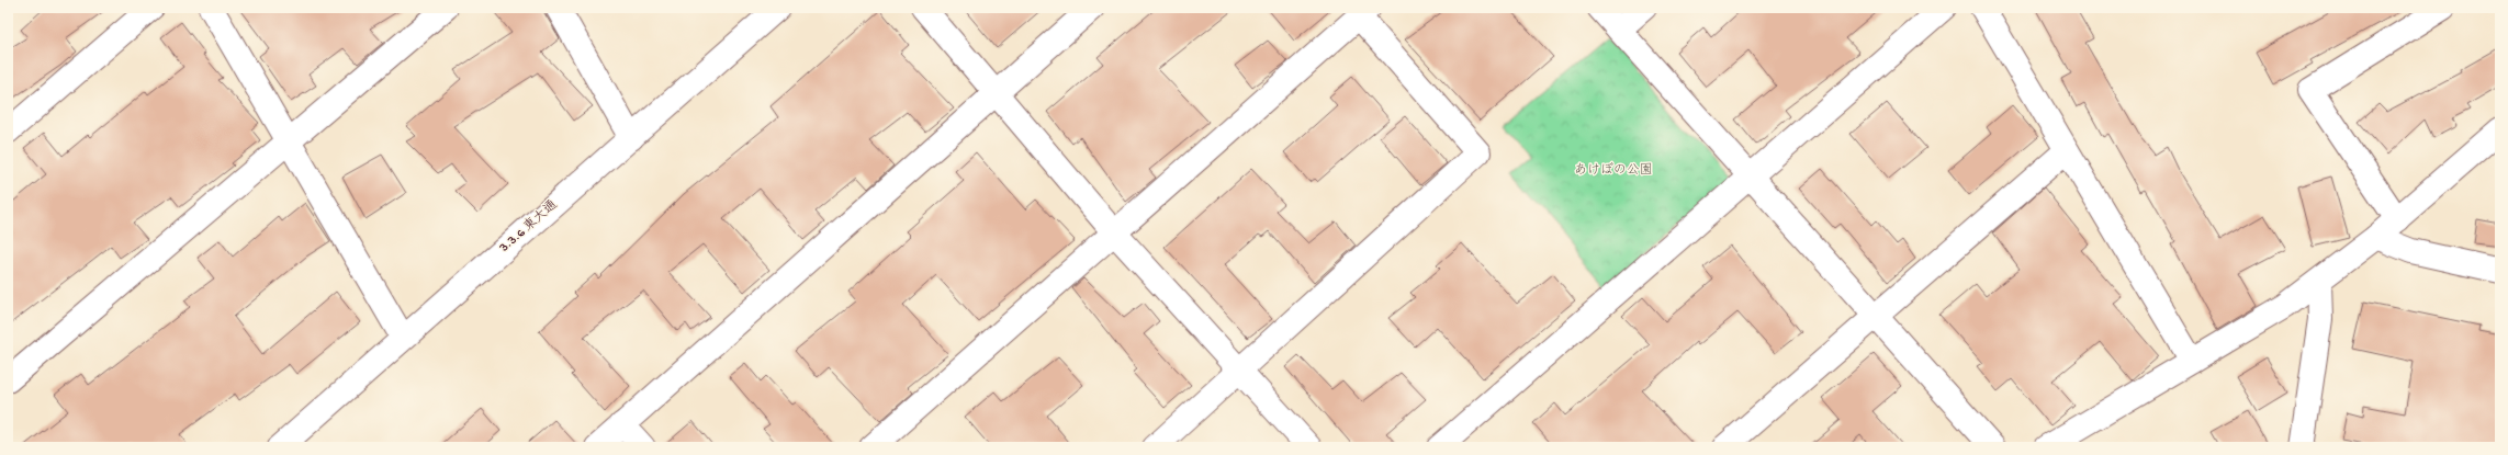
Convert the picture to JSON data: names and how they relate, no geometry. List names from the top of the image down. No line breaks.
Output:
{"streets":{"street":["3.3.6 東大通"]},"parks":["あけぼの公園"]}
